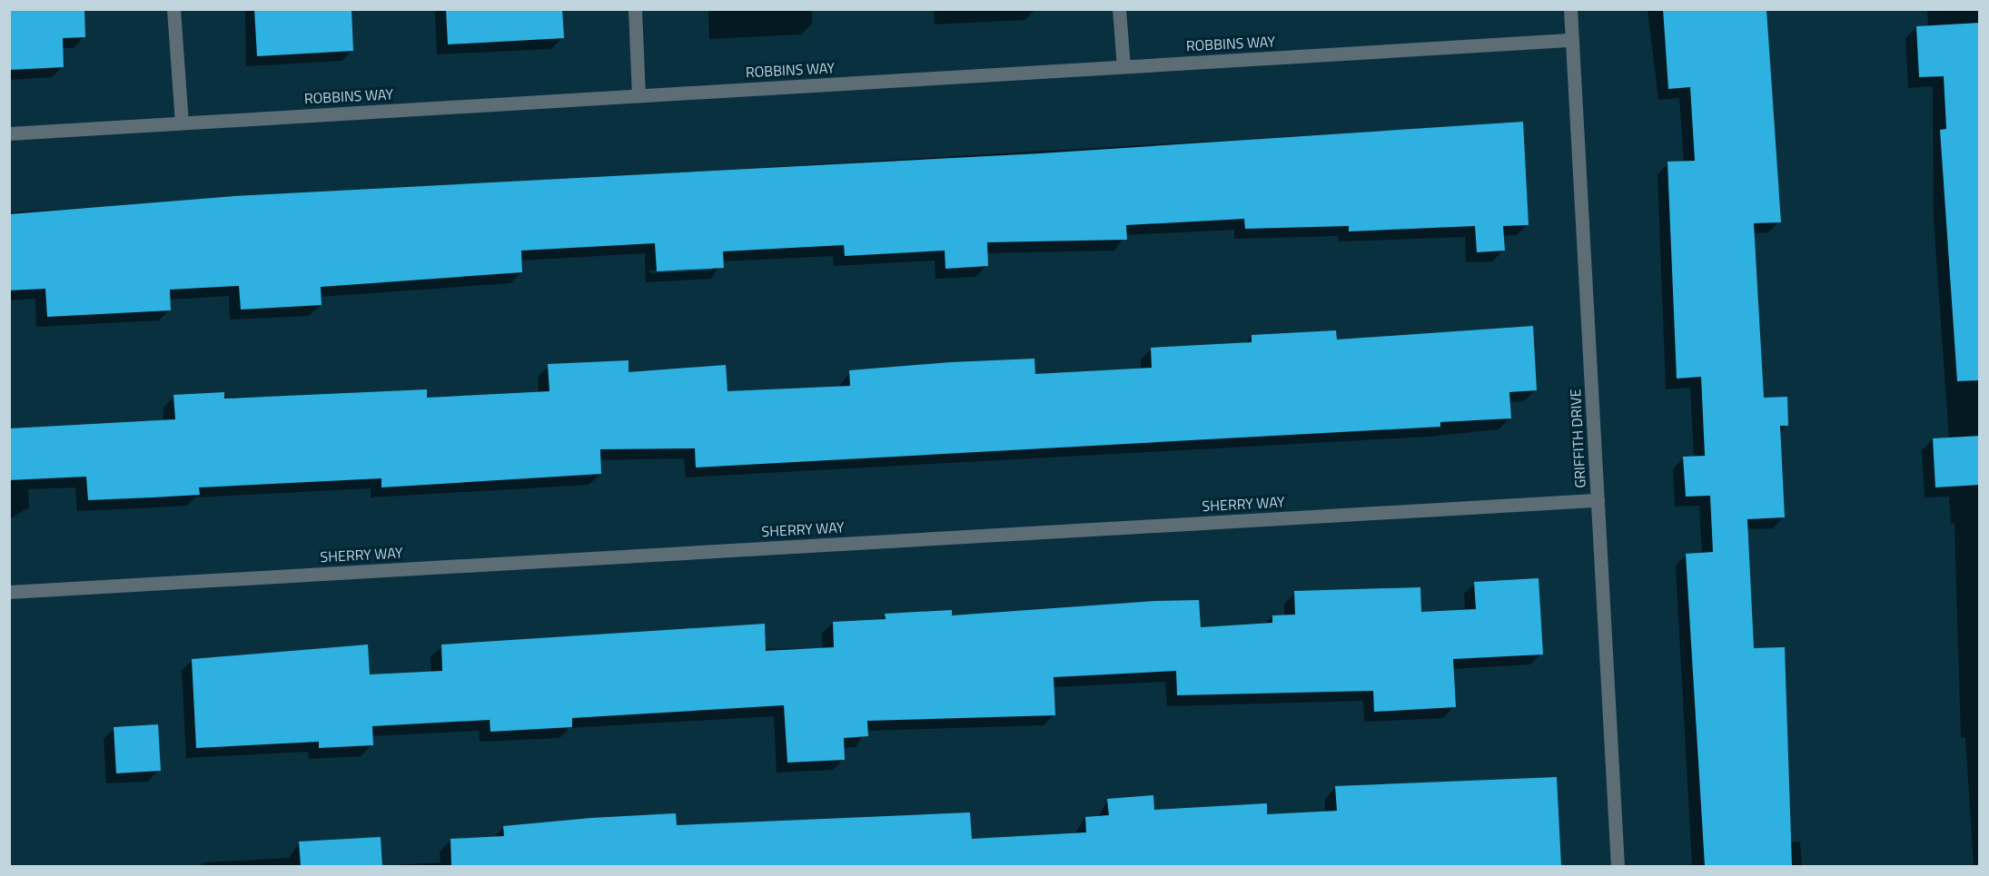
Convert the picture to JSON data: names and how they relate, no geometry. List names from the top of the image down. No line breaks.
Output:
{"streets":{"street":["ROBBINS WAY","GRIFFITH DRIVE","SHERRY WAY"]},"crossings":[["ROBBINS WAY","GRIFFITH DRIVE"],["GRIFFITH DRIVE","SHERRY WAY"]]}
